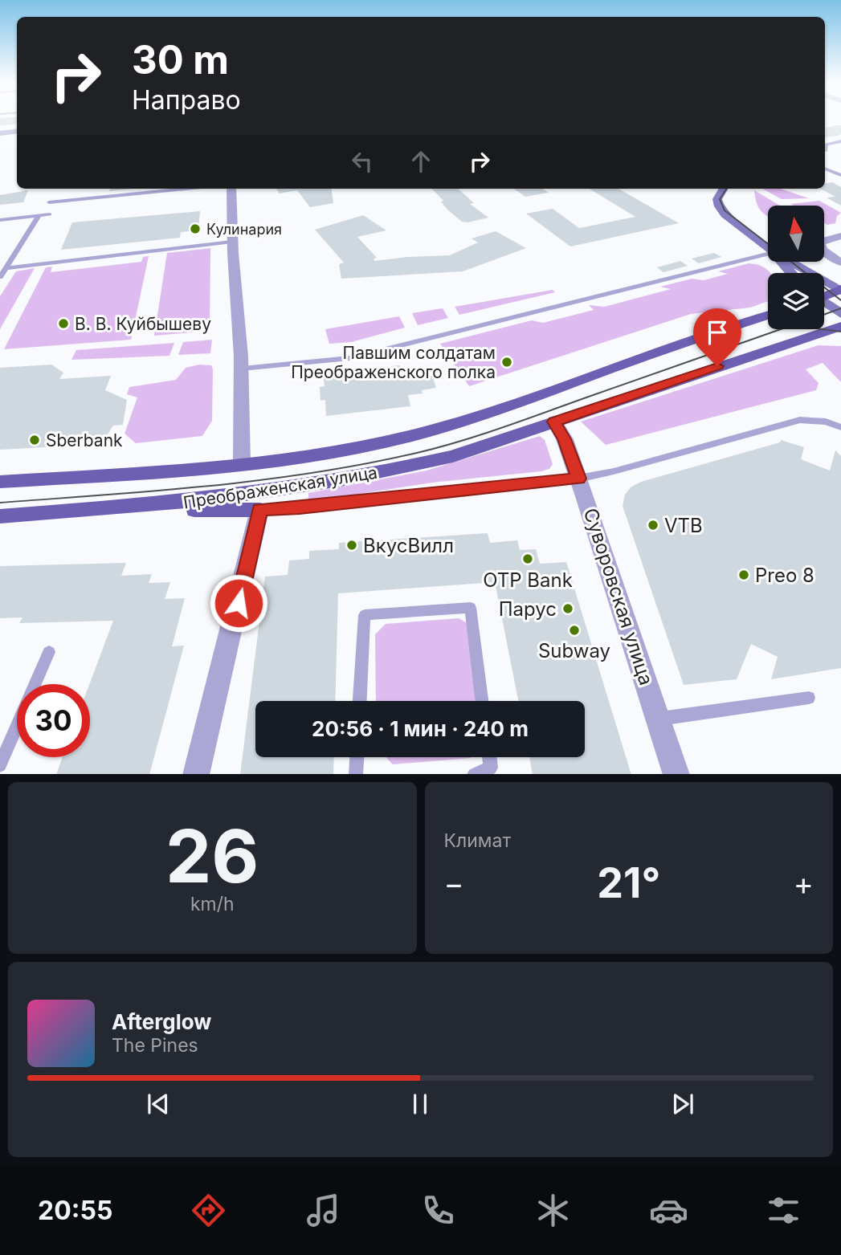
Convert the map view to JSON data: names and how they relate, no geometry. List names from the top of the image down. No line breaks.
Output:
{"streets":{"main road":["Преображенская улица"],"street":["Суворовская улица"]},"crossings":[["Преображенская улица","Суворовская улица"]],"places":["Кулинария","В. В. Куйбышеву","Павшим солдатам Преображенского полка","Sberbank","VTB","ВкусВилл","OTP Bank","Preo 8","Парус","Subway"],"north":"top","page":{"turn":["30 m","Направо"],"limit":"30","trip":"20:56 · 1 мин · 240 m","tile":[["26","km/h"],"Климат"],"heat":["−","21°","+"],"song":["Afterglow","The Pines"],"tabs":"20:55"}}
